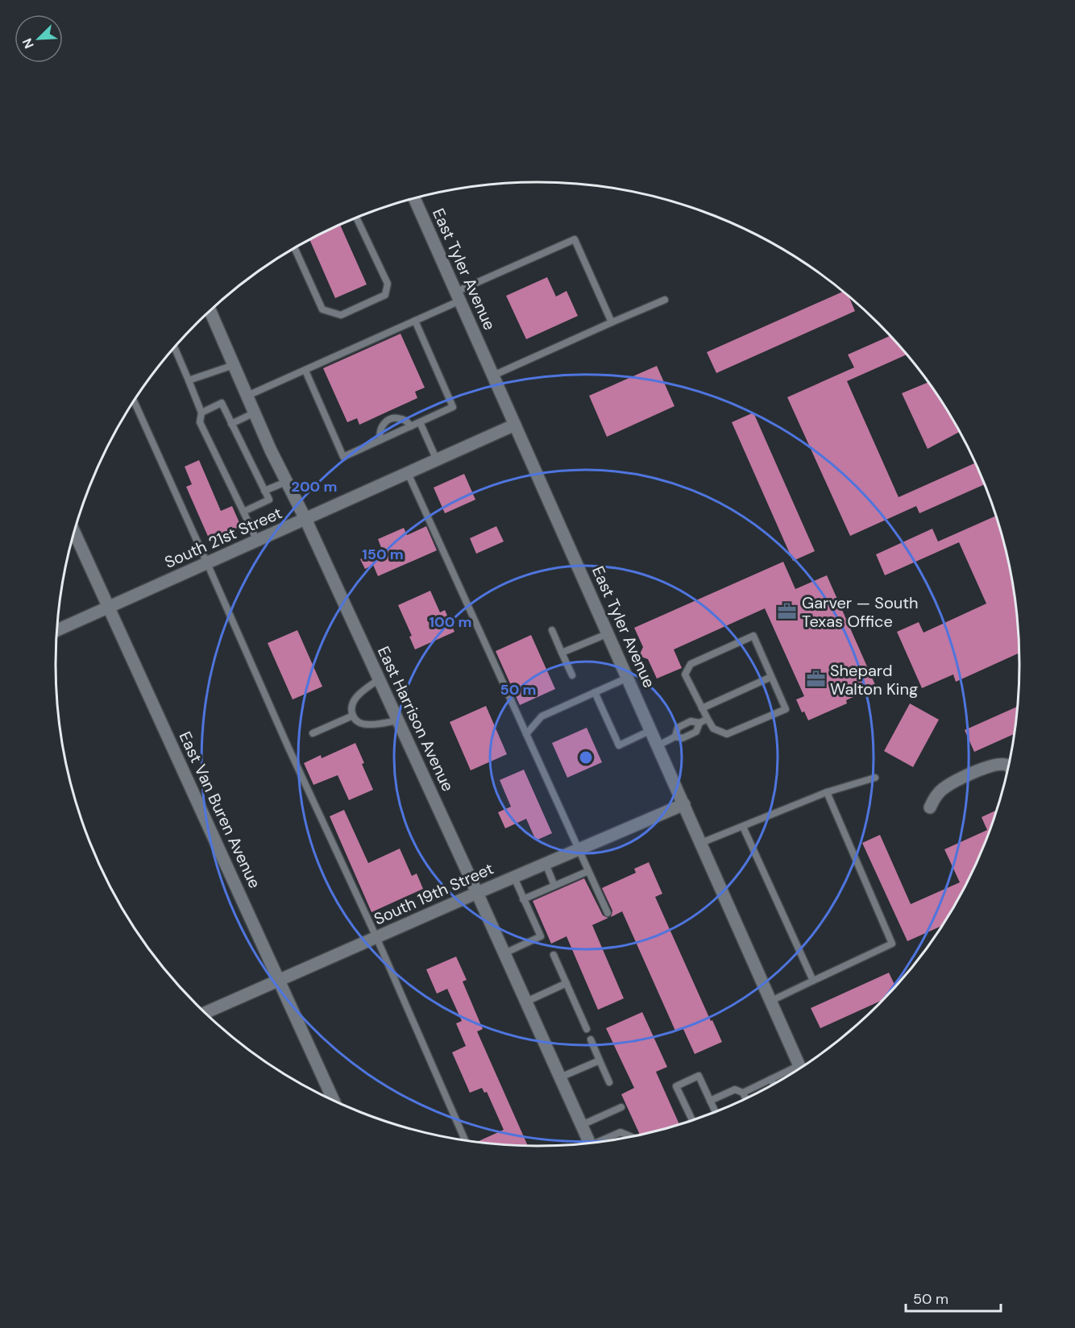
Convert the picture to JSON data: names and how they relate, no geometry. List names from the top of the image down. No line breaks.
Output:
{"streets":{"main road":["East Tyler Avenue","South 21st Street","East Harrison Avenue","East Van Buren Avenue","South 19th Street"]},"crossings":[["East Tyler Avenue","South 21st Street"],["East Tyler Avenue","South 19th Street"],["South 21st Street","East Harrison Avenue"],["South 21st Street","East Van Buren Avenue"],["East Harrison Avenue","South 19th Street"],["East Van Buren Avenue","South 19th Street"]],"places":{"office":["Garver — South Texas Office","Shepard Walton King"]},"scale_bar":"50 m","north":"bottom left","rings":["200 m","150 m","100 m","50 m"]}
